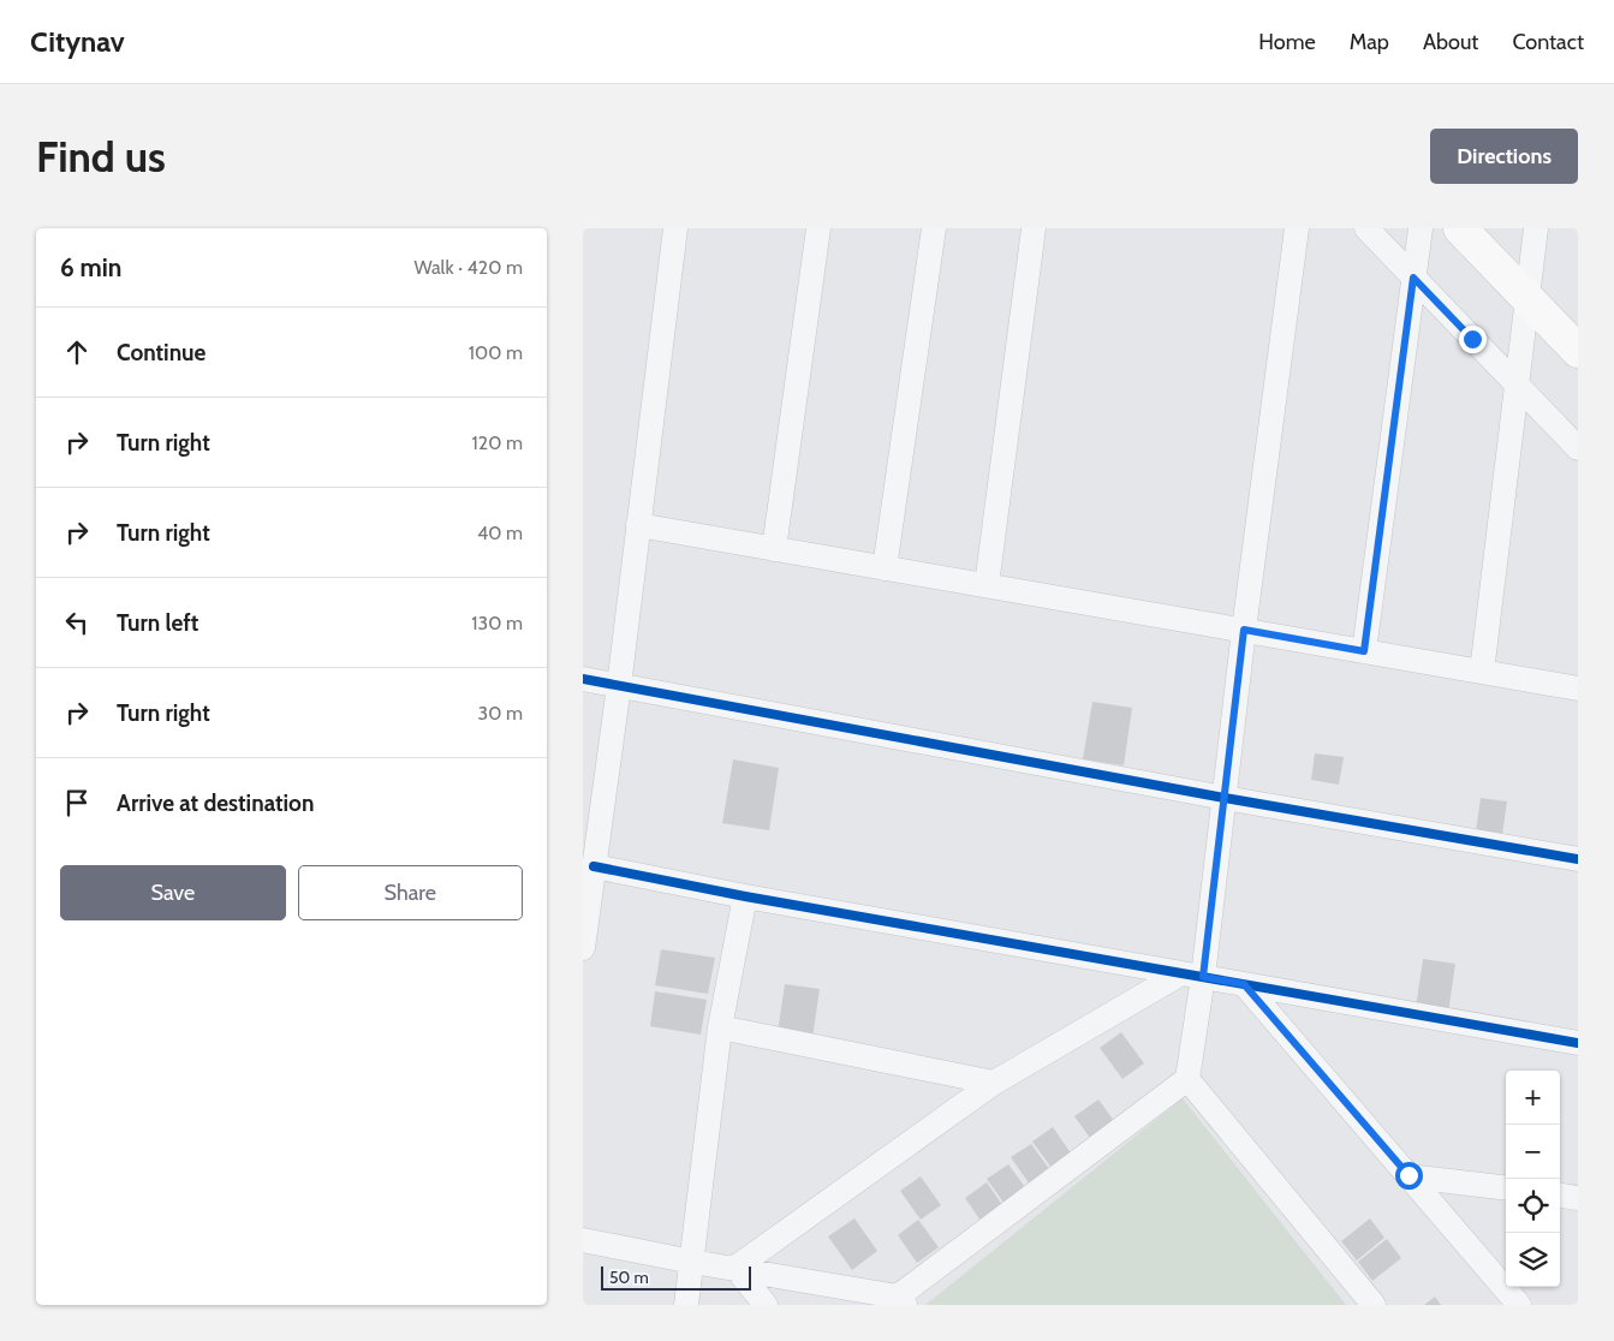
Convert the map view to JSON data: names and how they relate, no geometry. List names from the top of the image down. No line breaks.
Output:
{"scale_bar":"50 m","page":{"header":"Citynav","nav":["Home","Map","About","Contact"],"buttons":["Directions",["Save","Share"]],"title":"Find us","heading":["6 min","Walk · 420 m"],"list":[["Continue","100 m"],["Turn right","120 m"],["Turn right","40 m"],["Turn left","130 m"],["Turn right","30 m"],"Arrive at destination"],"map_buttons":["+","−"],"scale":"50 m"}}
